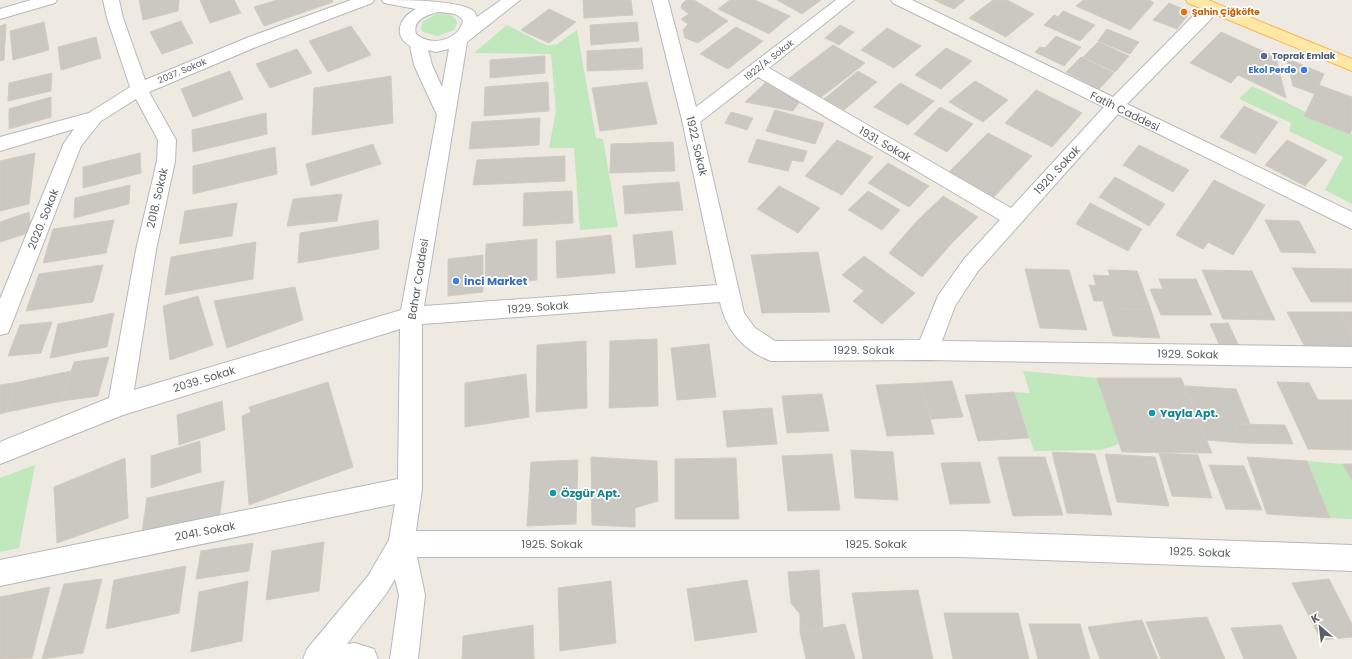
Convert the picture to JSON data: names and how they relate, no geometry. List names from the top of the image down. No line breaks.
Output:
{"streets":{"street":["1922/A. Sokak","2037. Sokak","Fatih Caddesi","1931. Sokak","1922. Sokak","1920. Sokak","2018. Sokak","2020. Sokak","Bahar Caddesi","1929. Sokak","2039. Sokak","2041. Sokak","1925. Sokak"]},"crossings":[["1922/A. Sokak","1931. Sokak"],["1922/A. Sokak","1922. Sokak"],["2037. Sokak","2018. Sokak"],["2037. Sokak","2020. Sokak"],["Fatih Caddesi","1920. Sokak"],["1931. Sokak","1920. Sokak"],["1922. Sokak","1929. Sokak"],["1920. Sokak","1929. Sokak"],["2018. Sokak","2039. Sokak"],["Bahar Caddesi","1929. Sokak"],["Bahar Caddesi","2039. Sokak"],["Bahar Caddesi","2041. Sokak"],["Bahar Caddesi","1925. Sokak"],["1929. Sokak","2039. Sokak"]],"places":["Şahin Çiğköfte","Toprak Emlak","Ekol Perde","İnci Market","Yayla Apt.","Özgür Apt."],"north":"top left"}
